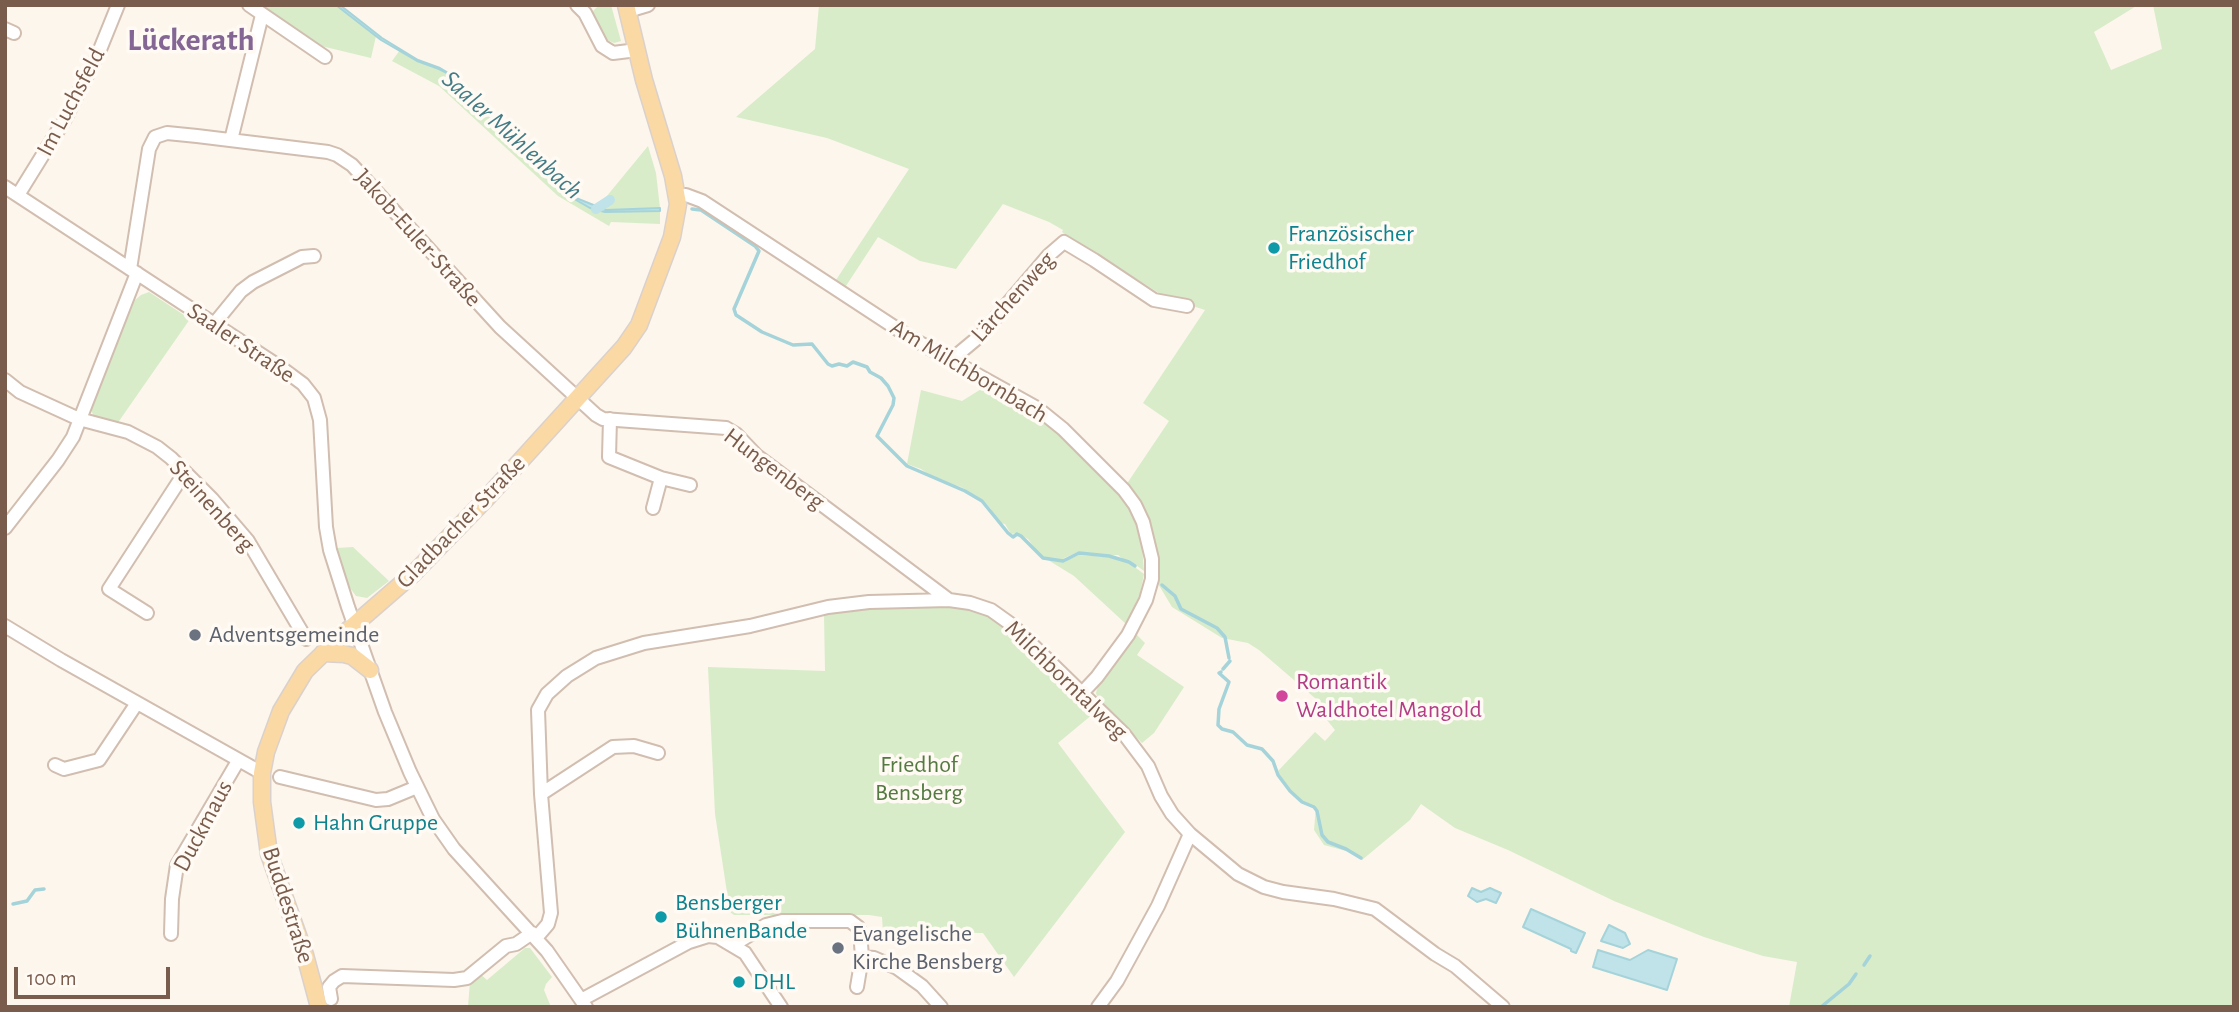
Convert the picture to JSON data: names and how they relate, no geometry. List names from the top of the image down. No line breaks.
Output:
{"streets":{"main road":["Gladbacher Straße","Buddestraße"],"street":["Im Luchsfeld","Jakob-Euler-Straße","Lärchenweg","Saaler Straße","Am Milchbornbach","Hungenberg","Steinenberg","Milchborntalweg","Duckmaus"]},"crossings":[["Im Luchsfeld","Saaler Straße"],["Jakob-Euler-Straße","Saaler Straße"],["Jakob-Euler-Straße","Hungenberg"],["Jakob-Euler-Straße","Gladbacher Straße"],["Lärchenweg","Am Milchbornbach"],["Saaler Straße","Gladbacher Straße"],["Saaler Straße","Buddestraße"],["Am Milchbornbach","Gladbacher Straße"],["Am Milchbornbach","Milchborntalweg"],["Hungenberg","Gladbacher Straße"],["Hungenberg","Milchborntalweg"],["Gladbacher Straße","Buddestraße"]],"districts":["Lückerath"],"water":["Saaler Mühlenbach"],"parks":["Friedhof Bensberg"],"places":["Französischer Friedhof","Adventsgemeinde","Romantik Waldhotel Mangold","Hahn Gruppe","Bensberger BühnenBande","Evangelische Kirche Bensberg","DHL"],"scale_bar":"100 m"}
